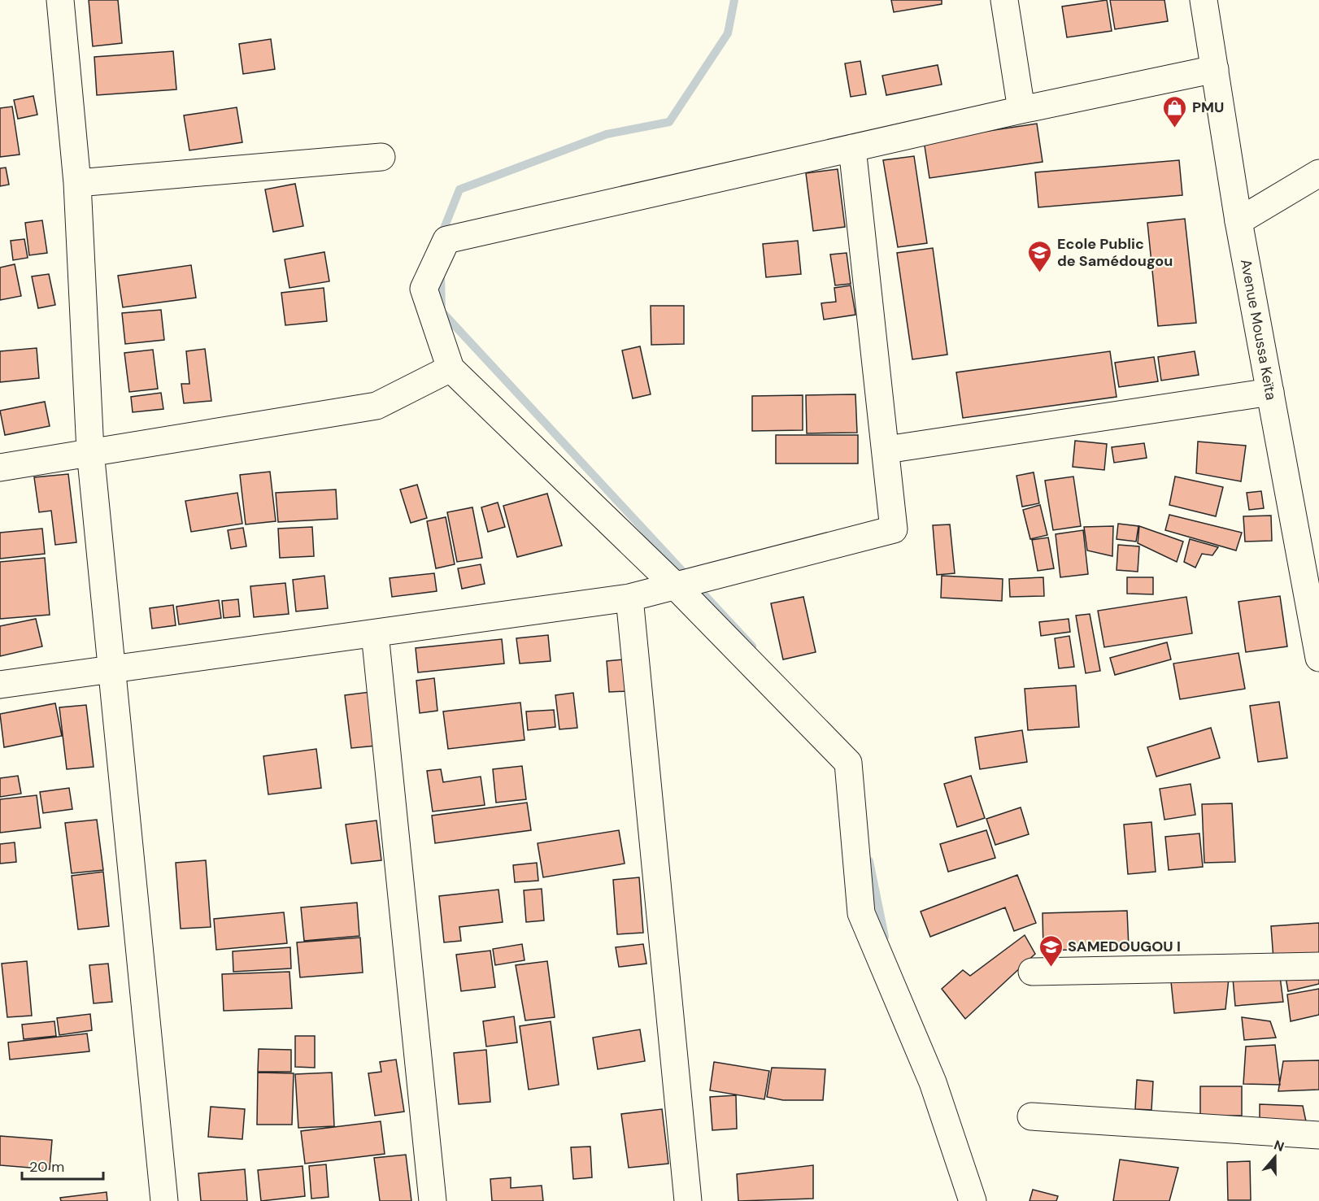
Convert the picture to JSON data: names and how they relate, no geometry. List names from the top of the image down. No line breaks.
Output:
{"streets":{"street":["Avenue Moussa Keïta"]},"places":{"shop":["PMU"],"school or university":["Ecole Public de Samédougou","SAMEDOUGOU I"]},"scale_bar":"20 m","north":"top"}
